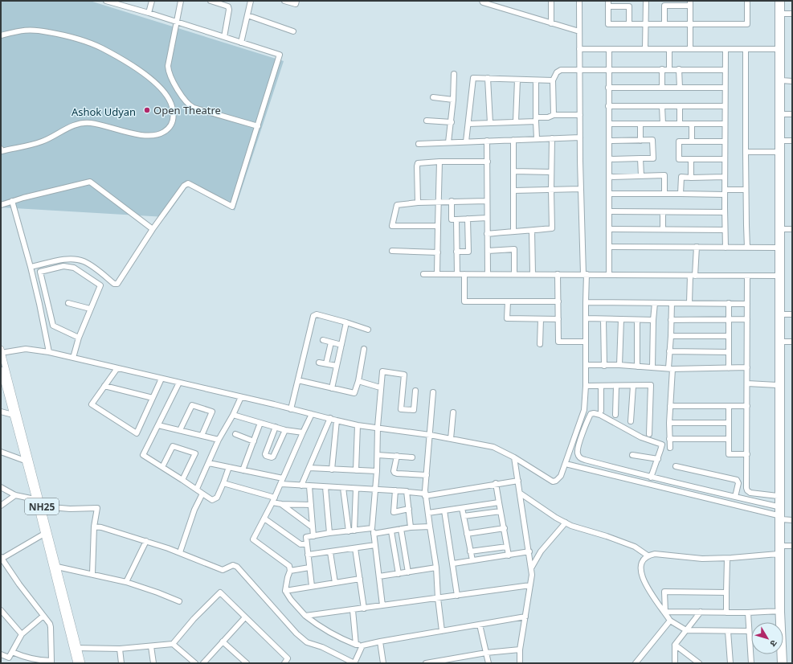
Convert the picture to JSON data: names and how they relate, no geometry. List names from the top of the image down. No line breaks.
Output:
{"streets":{"main road":["NH25"]},"parks":["Ashok Udyan"],"places":["Open Theatre"],"north":"bottom right"}
